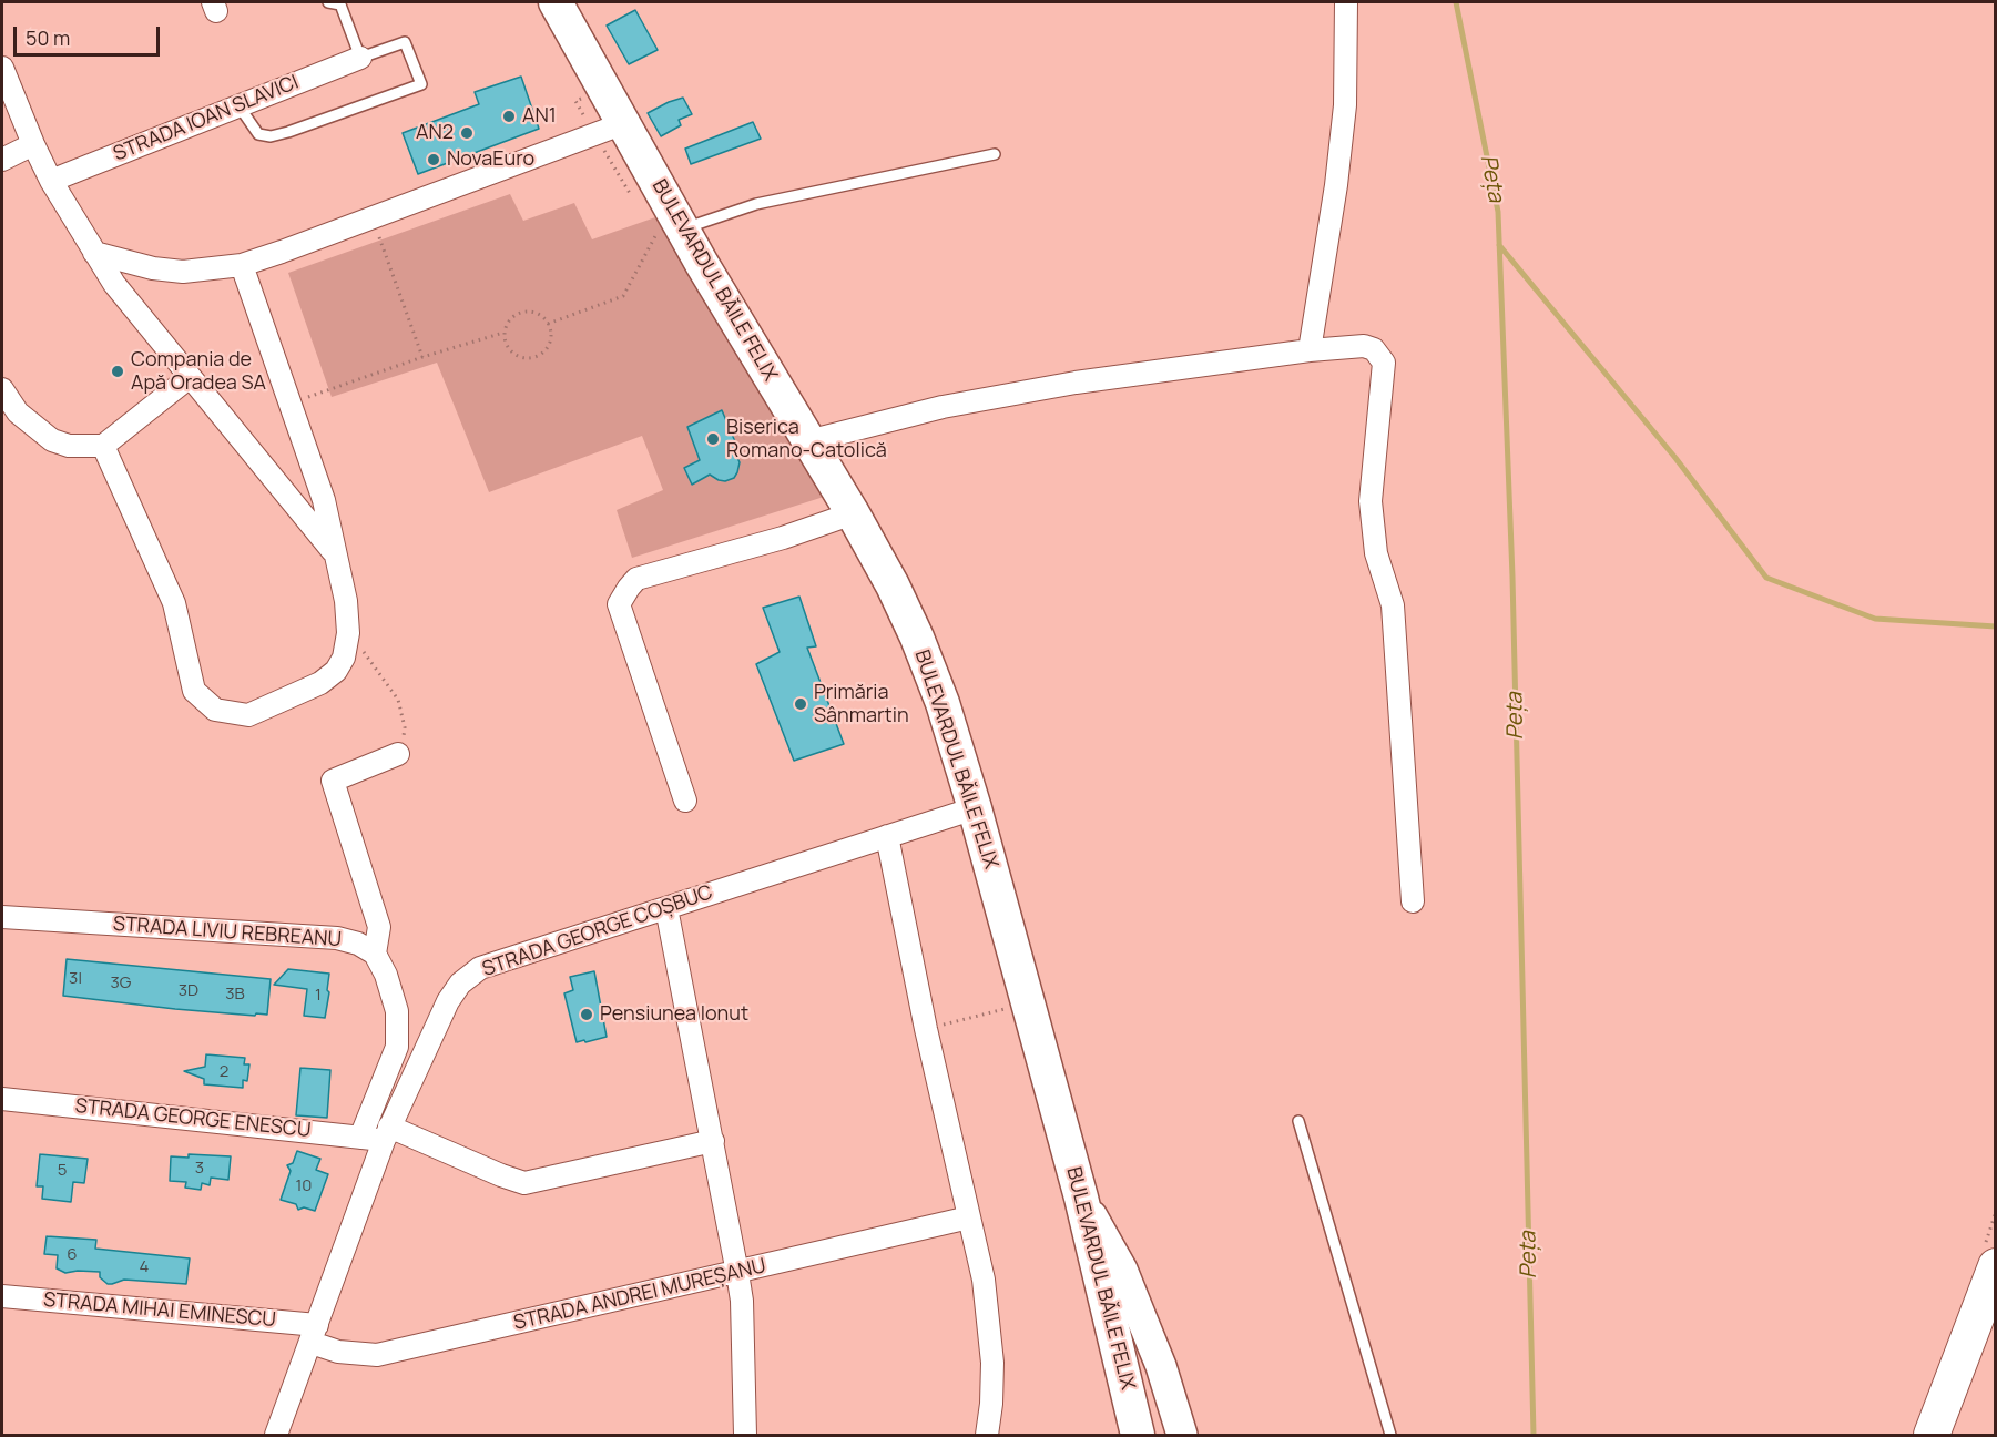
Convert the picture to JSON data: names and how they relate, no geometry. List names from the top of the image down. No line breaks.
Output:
{"streets":{"main road":["BULEVARDUL BĂILE FELIX"],"street":["STRADA IOAN SLAVICI","STRADA GEORGE COȘBUC","STRADA LIVIU REBREANU","STRADA GEORGE ENESCU","STRADA ANDREI MUREȘANU","STRADA MIHAI EMINESCU"]},"crossings":[["BULEVARDUL BĂILE FELIX","STRADA GEORGE COȘBUC"],["STRADA GEORGE COȘBUC","STRADA GEORGE ENESCU"],["STRADA GEORGE COȘBUC","STRADA ANDREI MUREȘANU"],["STRADA GEORGE COȘBUC","STRADA MIHAI EMINESCU"],["STRADA ANDREI MUREȘANU","STRADA MIHAI EMINESCU"]],"water":["Peța"],"places":["AN1","AN2","NovaEuro","Compania de Apă Oradea SA","Biserica Romano-Catolică","Primăria Sânmartin","Pensiunea Ionut"],"house_numbers":["3I","3G","3D","3B","1","2","3","5","10","6","4"],"scale_bar":"50 m"}
